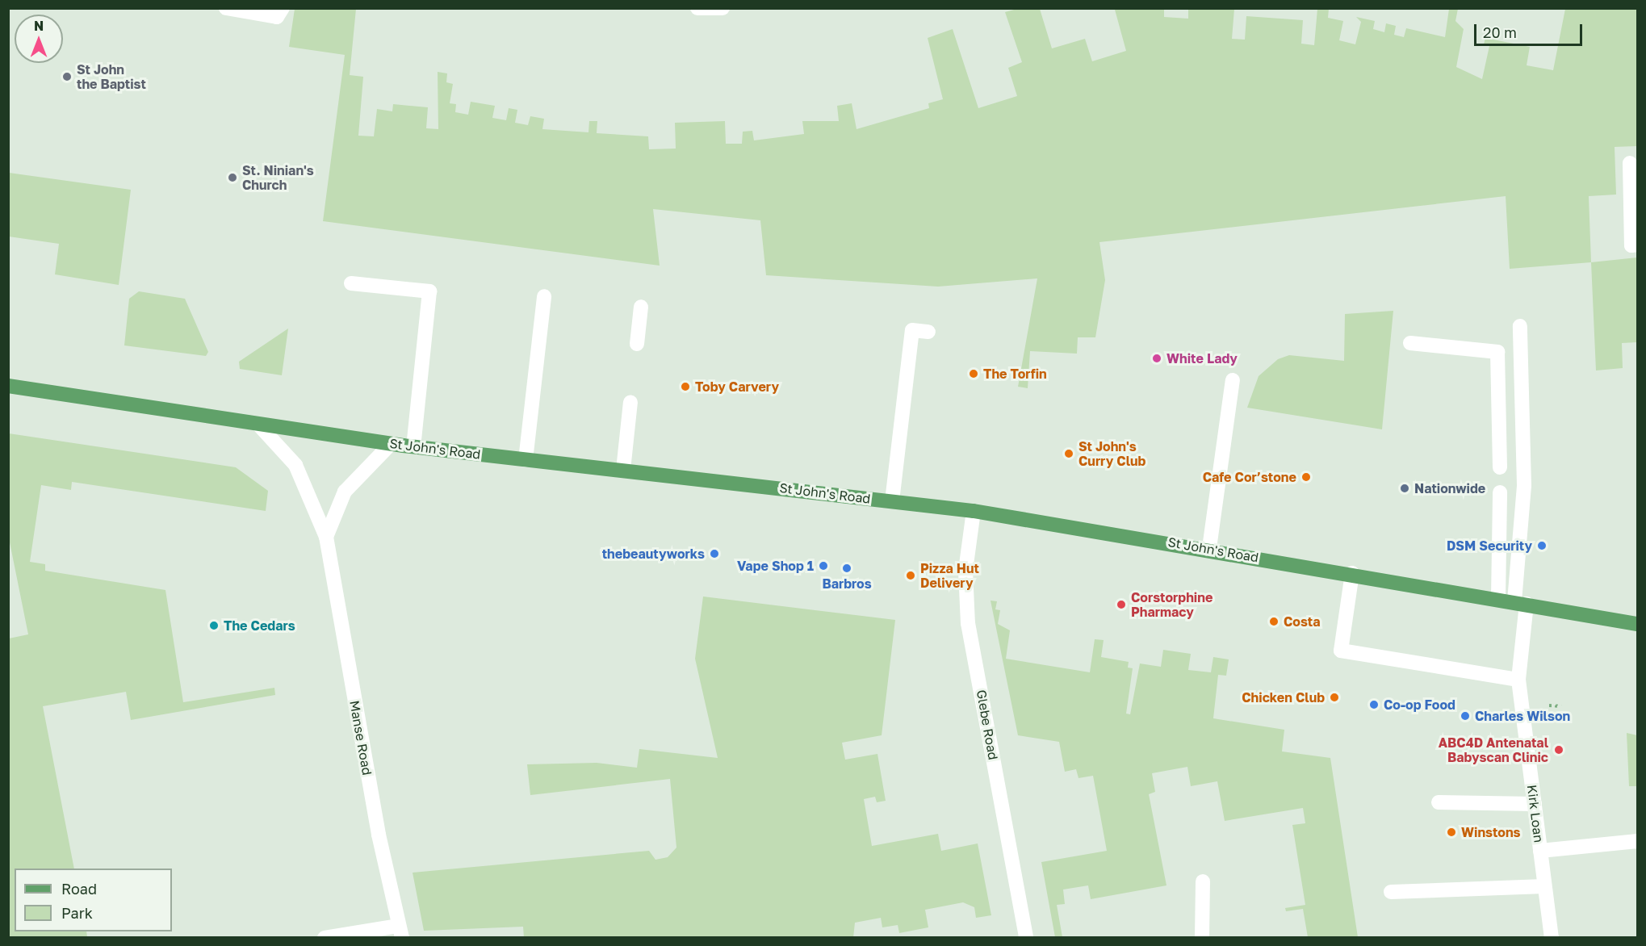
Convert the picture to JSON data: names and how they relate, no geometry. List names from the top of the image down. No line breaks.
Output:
{"streets":{"main road":["St John's Road"],"street":["Glebe Road","Manse Road","Kirk Loan"]},"crossings":[["St John's Road","Glebe Road"],["St John's Road","Manse Road"],["St John's Road","Kirk Loan"]],"places":["St John the Baptist","St. Ninian's Church","White Lady","The Torfin","Toby Carvery","St John's Curry Club","Cafe Cor’stone","Nationwide","DSM Security","thebeautyworks","Vape Shop 1","Barbros","Pizza Hut Delivery","Corstorphine Pharmacy","Costa","The Cedars","Chicken Club","Co-op Food","Charles Wilson","ABC4D Antenatal Babyscan Clinic","Winstons"],"legend":["Road","Park"],"scale_bar":"20 m","north":"top"}
